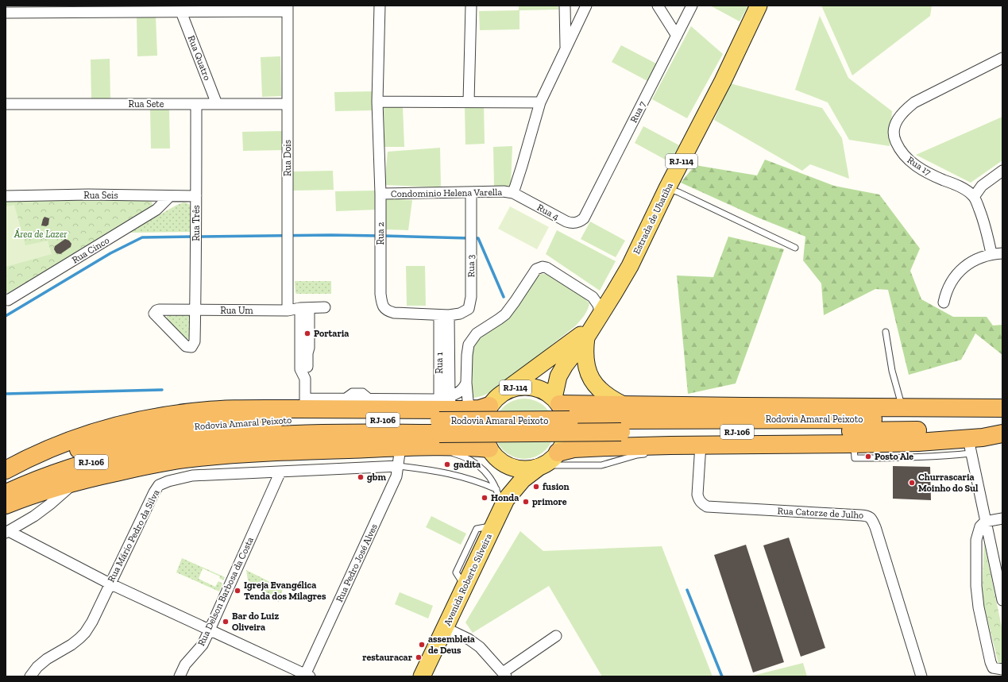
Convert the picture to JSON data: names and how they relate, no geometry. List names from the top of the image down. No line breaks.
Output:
{"streets":{"highway":["Rodovia Amaral Peixoto","RJ-106"],"main road":["RJ-114","Estrada de Ubatiba","Avenida Roberto Silveira"],"street":["Rua Quatro","Rua Sete","Rua 7","Rua Dois","Rua 17","Condominio Helena Varella","Rua Seis","Rua 4","Rua Três","Rua 2","Rua Cinco","Rua 3","Rua Um","Rua 1","Rua Catorze de Julho","Rua Mário Pedro da Silva","Rua Pedro José Alves","Rua Delson Barbosa da Costa"]},"crossings":[["Rua Quatro","Rua Sete"],["Rua Sete","Rua Dois"],["Rua Sete","Rua Três"],["Rua 7","Rua 4"],["Rua Dois","Rua Um"],["RJ-114","Estrada de Ubatiba"],["RJ-114","Avenida Roberto Silveira"],["Condominio Helena Varella","Rua 4"],["Condominio Helena Varella","Rua 2"],["Condominio Helena Varella","Rua 3"],["Rua Seis","Rua Três"],["Rua Seis","Rua Cinco"],["Estrada de Ubatiba","Avenida Roberto Silveira"],["Rua Três","Rua Um"],["Rua 2","Rua 3"],["Rua 2","Rua 1"],["Rua 3","Rua 1"],["Rua 1","Rodovia Amaral Peixoto"],["Rua Mário Pedro da Silva","Rua Delson Barbosa da Costa"]],"parks":["Área de Lazer"],"places":["Portaria","Posto Ale","gadita","gbm","Churrascaria Moinho do Sul","fusion","Honda","primore","Igreja Evangélica Tenda dos Milagres","Bar do Luiz Oliveira","assembleia de Deus","restauracar"]}
